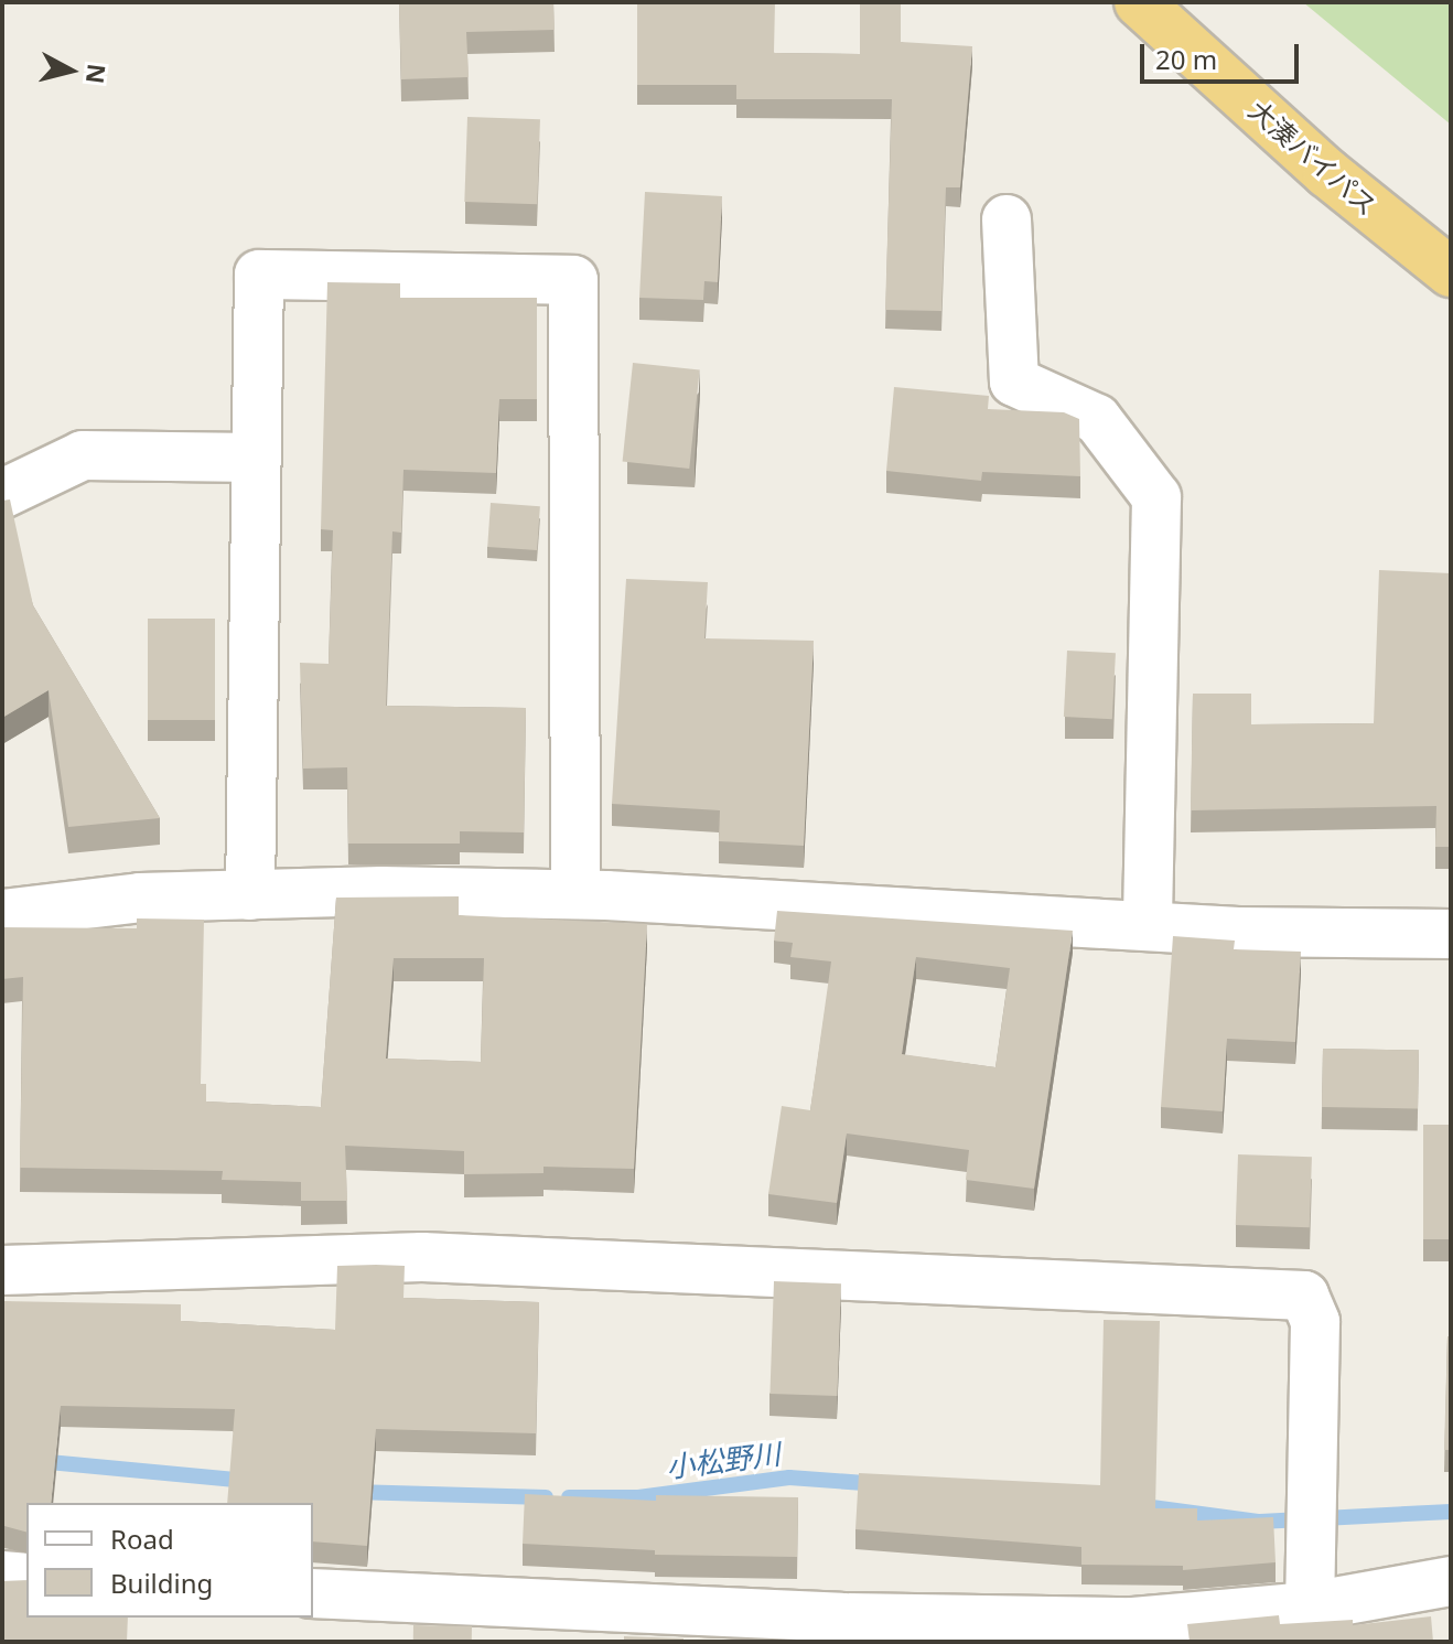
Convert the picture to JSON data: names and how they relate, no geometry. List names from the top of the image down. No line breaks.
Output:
{"streets":{"highway":["大湊バイパス"]},"water":["小松野川"],"legend":["Road","Building"],"scale_bar":"20 m","north":"right"}
